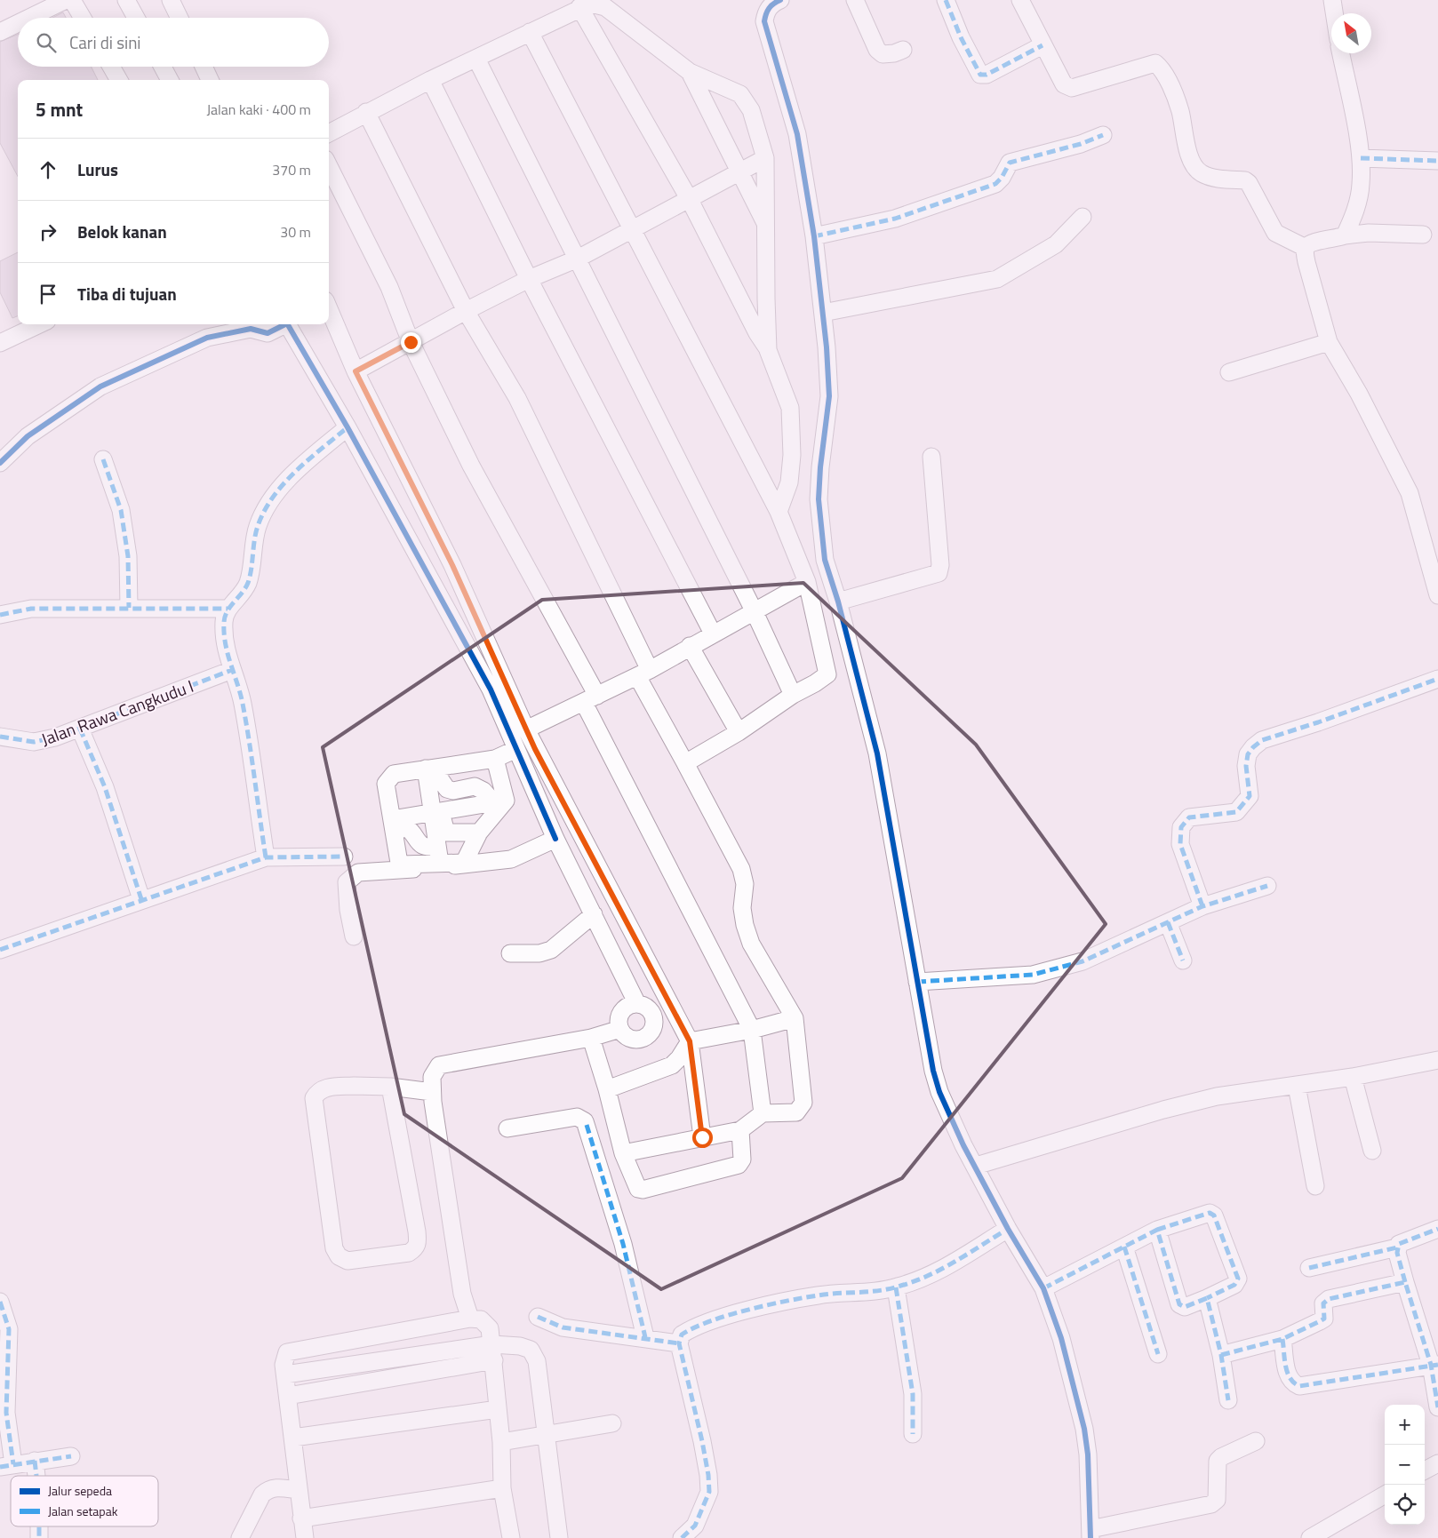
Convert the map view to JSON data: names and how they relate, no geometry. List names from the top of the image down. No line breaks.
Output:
{"streets":{"street":["Jalan Rawa Cangkudu I"]},"legend":["Jalur sepeda","Jalan setapak"],"north":"top left","page":{"search":"Cari di sini","heading":["5 mnt","Jalan kaki · 400 m"],"list":[["Lurus","370 m"],["Belok kanan","30 m"],"Tiba di tujuan"],"map_buttons":["+","−"]}}
